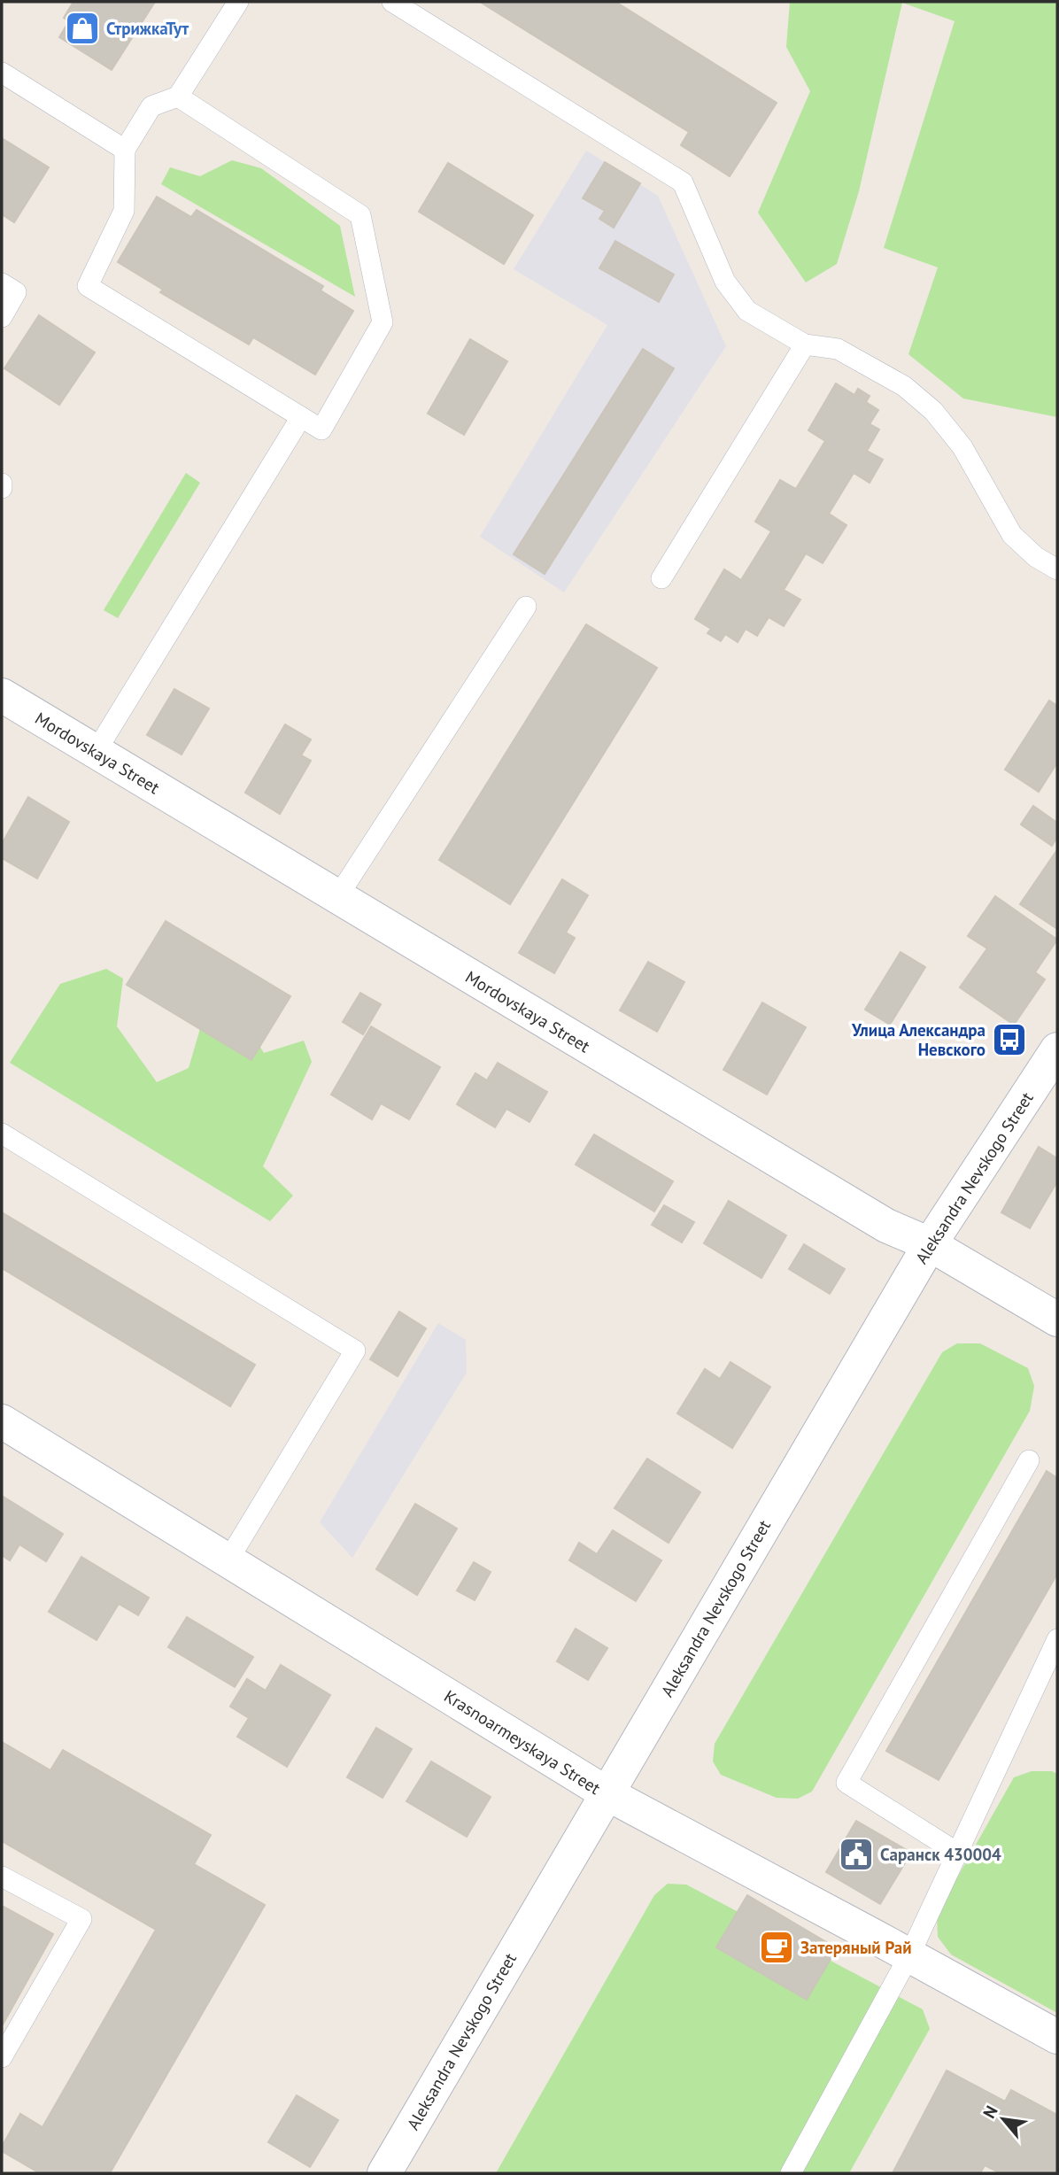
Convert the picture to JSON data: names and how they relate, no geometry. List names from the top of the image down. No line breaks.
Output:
{"streets":{"street":["Mordovskaya Street","Aleksandra Nevskogo Street","Krasnoarmeyskaya Street"]},"crossings":[["Mordovskaya Street","Aleksandra Nevskogo Street"],["Aleksandra Nevskogo Street","Krasnoarmeyskaya Street"]],"places":{"shop":["СтрижкаТут"],"bus stop":["Улица Александра Невского"],"public building":["Саранск 430004"],"cafe":["Затеряный Рай"]},"north":"top left"}
